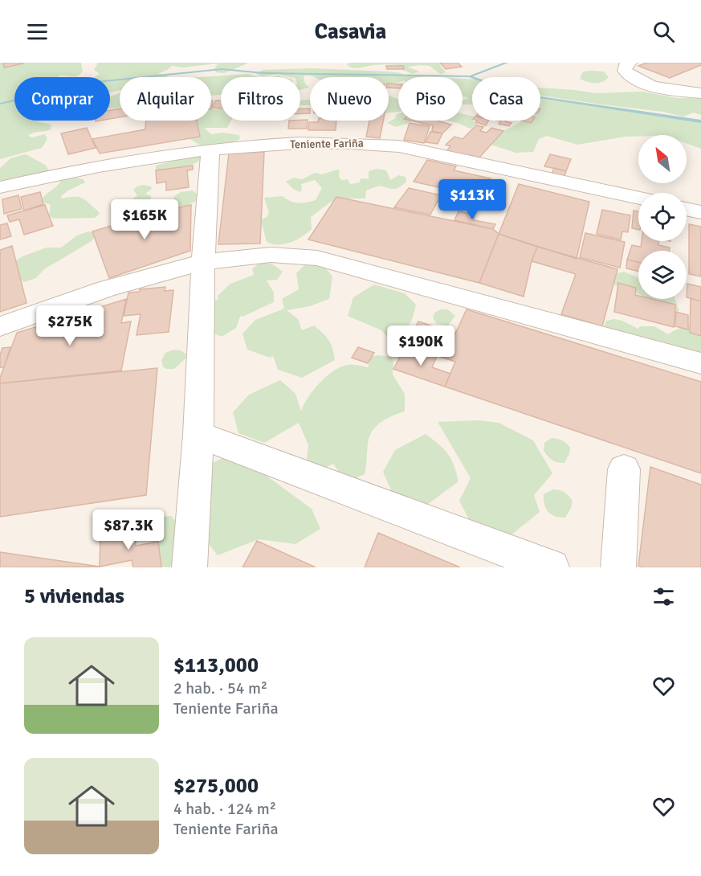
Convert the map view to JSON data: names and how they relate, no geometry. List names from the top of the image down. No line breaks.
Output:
{"streets":{"street":["Teniente Fariña"]},"north":"top left","page":{"header":"Casavia","chip":["Comprar","Alquilar","Filtros","Nuevo","Piso","Casa"],"price":["$113K","$165K","$275K","$190K","$87.3K"],"heading":"5 viviendas","list":[{"name":"$113,000","note":"2 hab. · 54 m² · Teniente Fariña"},{"name":"$275,000","note":"4 hab. · 124 m² · Teniente Fariña"}]}}
